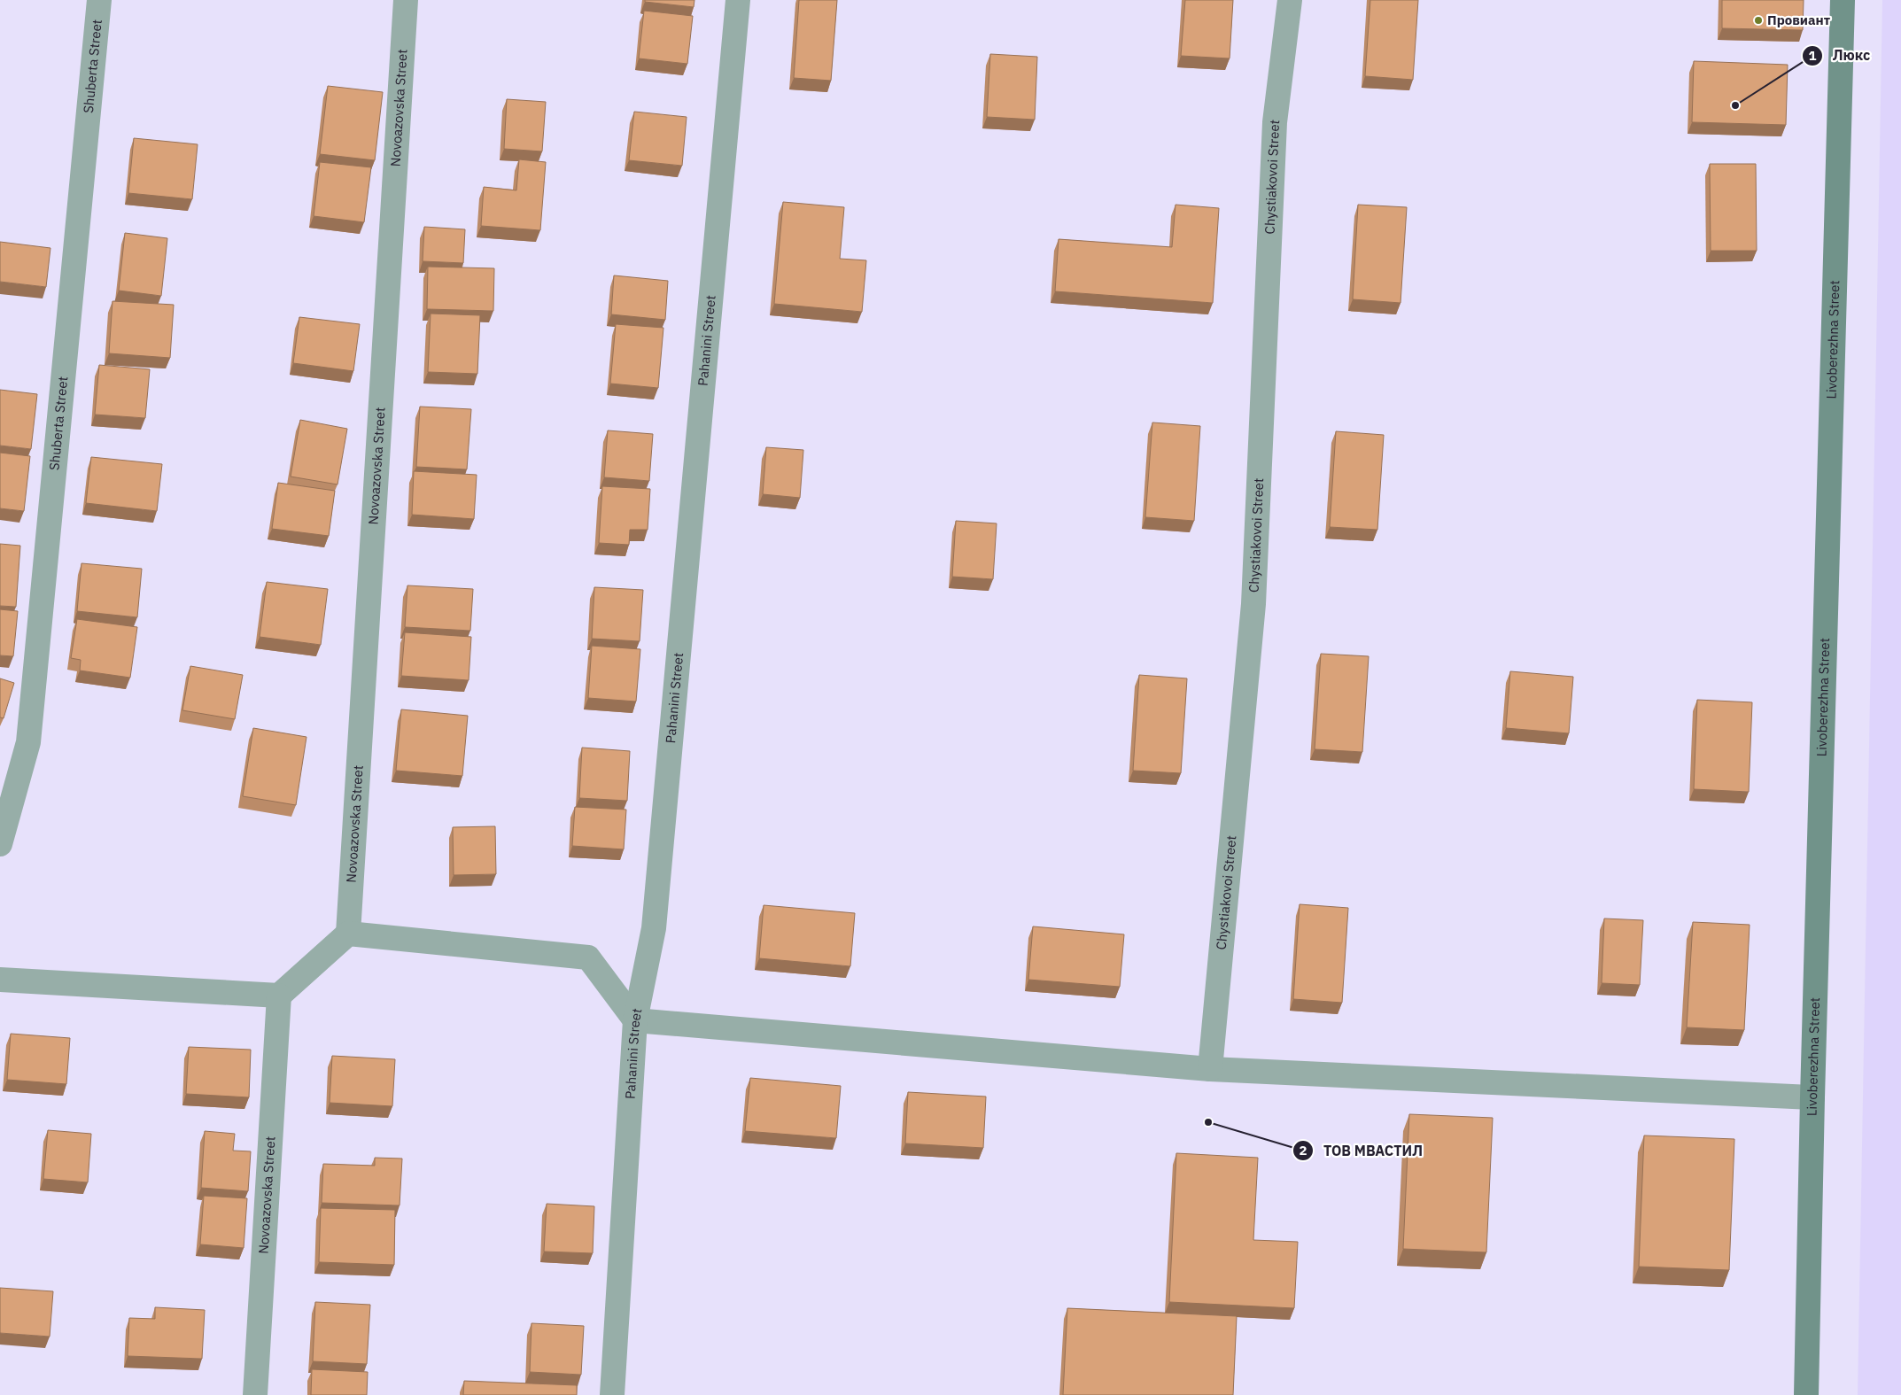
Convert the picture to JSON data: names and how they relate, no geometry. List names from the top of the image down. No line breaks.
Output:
{"streets":{"main road":["Livoberezhna Street"],"street":["Shuberta Street","Novoazovska Street","Chystiakovoi Street","Pahanini Street"]},"places":["Провиант","Люкс","ТОВ МВАСТИЛ"]}
